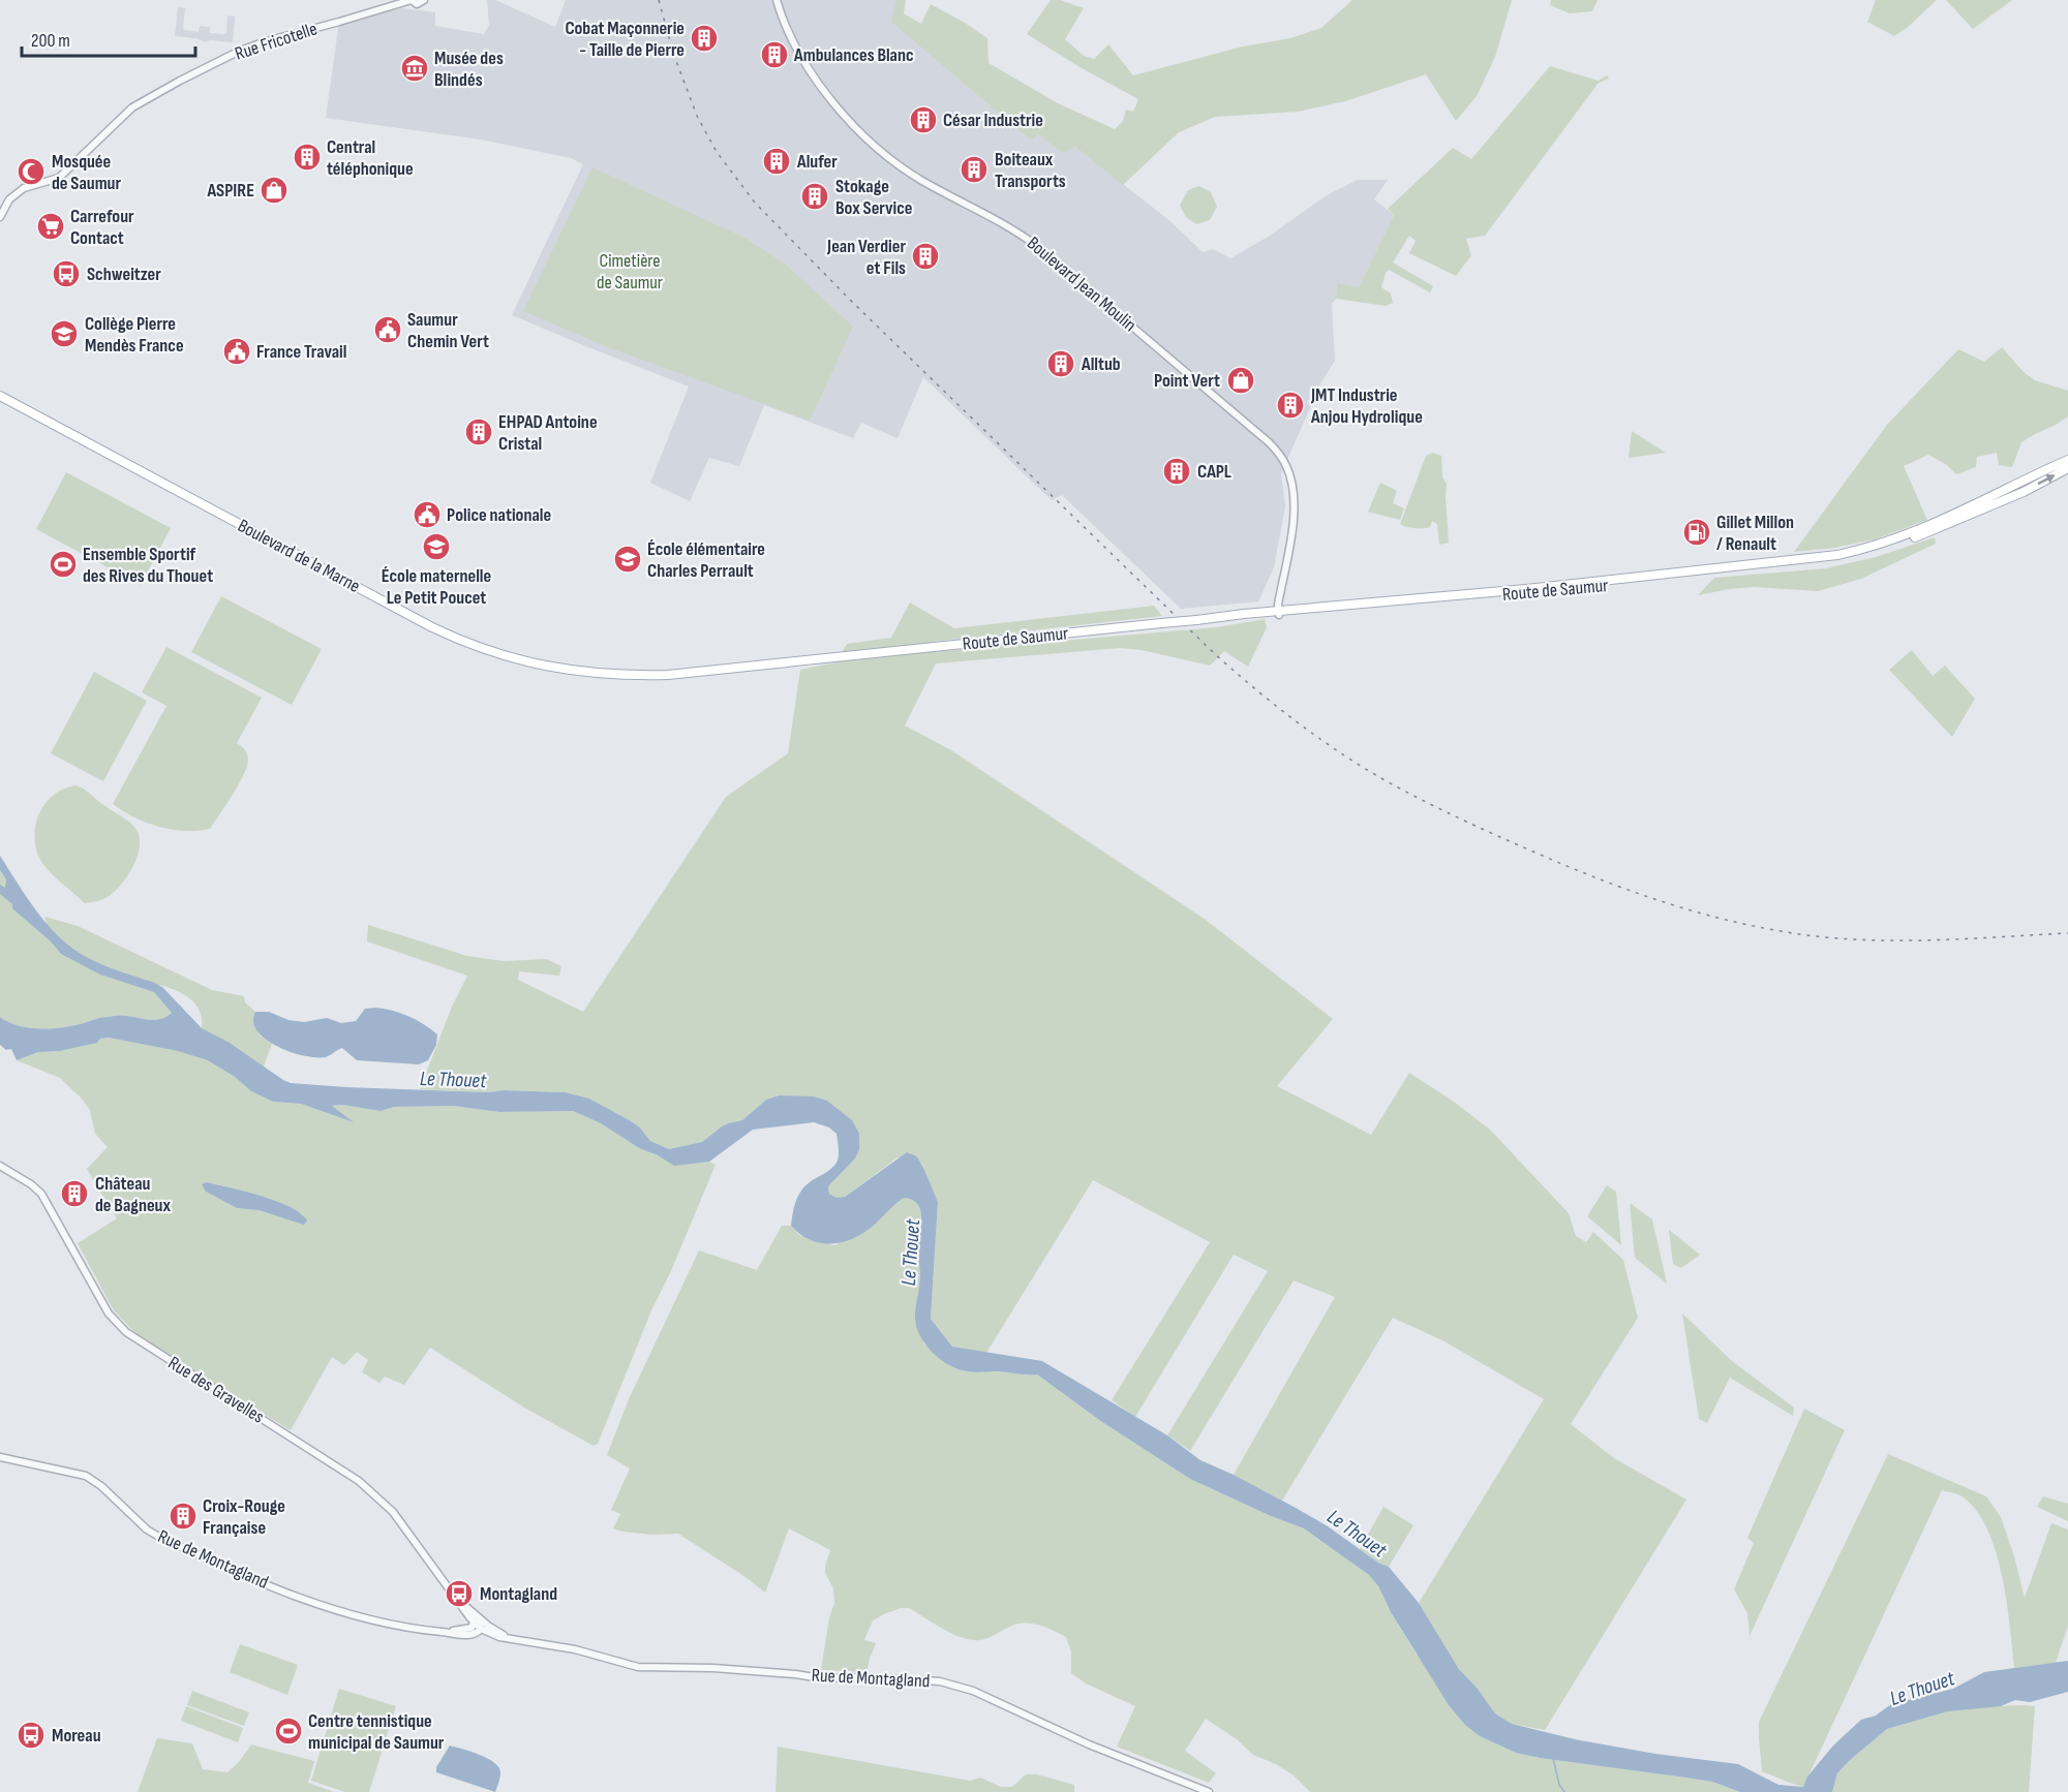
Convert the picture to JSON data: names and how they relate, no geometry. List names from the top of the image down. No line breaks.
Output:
{"streets":{"main road":["Boulevard de la Marne","Route de Saumur"],"street":["Rue Fricotelle","Boulevard Jean Moulin","Rue des Gravelles","Rue de Montagland"]},"crossings":[["Boulevard Jean Moulin","Route de Saumur"],["Boulevard de la Marne","Route de Saumur"],["Rue des Gravelles","Rue de Montagland"]],"water":["Le Thouet"],"parks":["Cimetière de Saumur"],"places":{"building":["Cobat Maçonnerie - Taille de Pierre","Ambulances Blanc","César Industrie","Central téléphonique","Alufer","Boiteaux Transports","Stokage Box Service","Jean Verdier et Fils","Alltub","JMT Industrie Anjou Hydrolique","EHPAD Antoine Cristal","CAPL","Château de Bagneux","Croix-Rouge Française"],"museum":["Musée des Blindés"],"mosque":["Mosquée de Saumur"],"shop":["ASPIRE","Point Vert"],"supermarket":["Carrefour Contact"],"bus stop":["Schweitzer","Montagland","Moreau"],"public building":["Saumur Chemin Vert","France Travail","Police nationale"],"school or university":["Collège Pierre Mendès France","École maternelle Le Petit Poucet","École élémentaire Charles Perrault"],"fuel station":["Gillet Millon / Renault"],"sports":["Ensemble Sportif des Rives du Thouet","Centre tennistique municipal de Saumur"]},"scale_bar":"200 m"}
